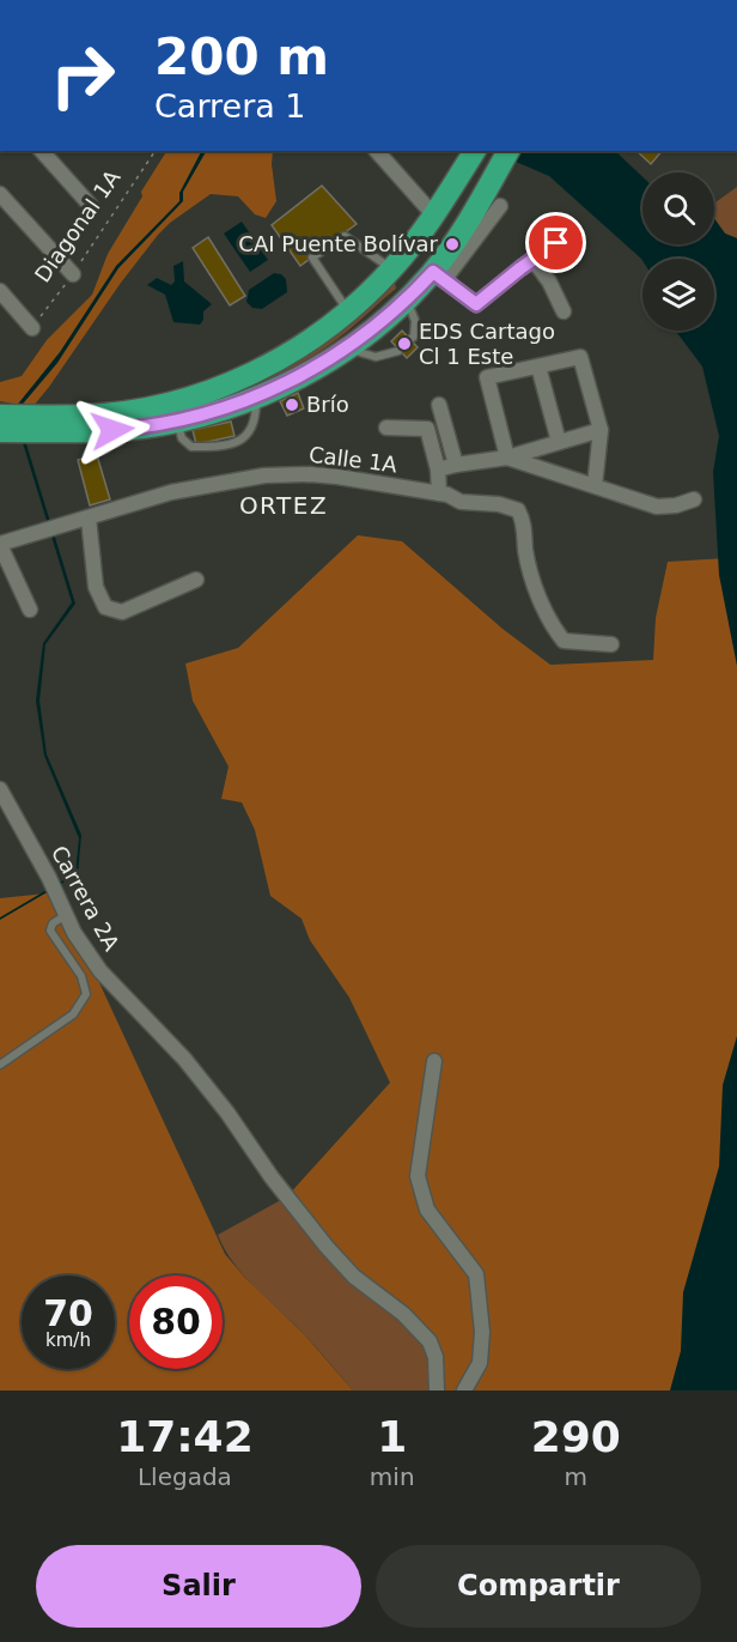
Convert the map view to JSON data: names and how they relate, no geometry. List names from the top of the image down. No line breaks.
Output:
{"streets":{"street":["Diagonal 1A","Calle 1A","Carrera 2A"]},"districts":["ORTEZ"],"places":["CAI Puente Bolívar","EDS Cartago Cl 1 Este","Brío"],"page":{"turn":["200 m","Carrera 1"],"speed":"70 km/h","limit":"80","eta":["17:42","Llegada","1","min","290","m"],"buttons":["Salir","Compartir"]}}
